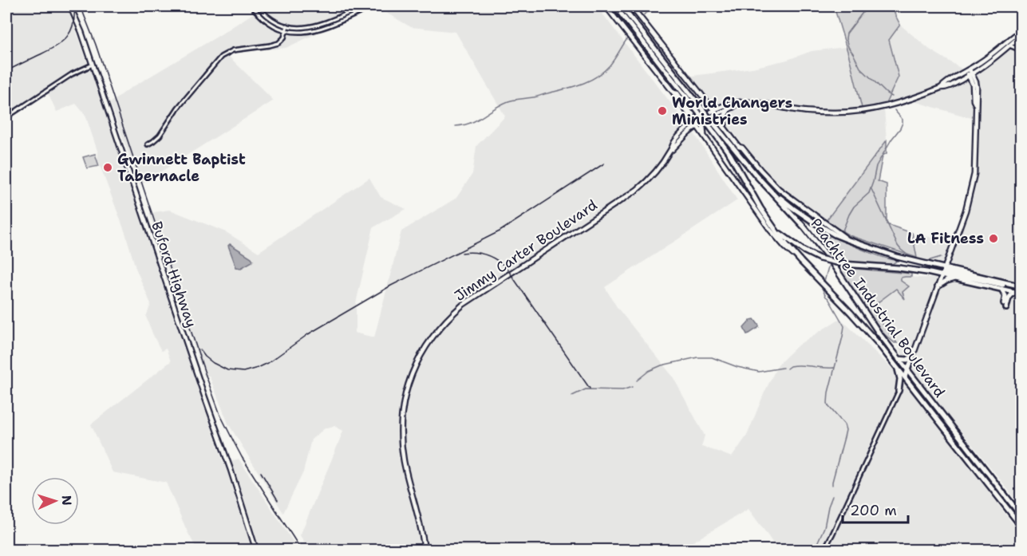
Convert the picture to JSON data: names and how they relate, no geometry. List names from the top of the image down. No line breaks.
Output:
{"streets":{"highway":["Peachtree Industrial Boulevard"],"main road":["Jimmy Carter Boulevard","Buford Highway"]},"places":["World Changers Ministries","Gwinnett Baptist Tabernacle","LA Fitness"],"scale_bar":"200 m","north":"right"}
